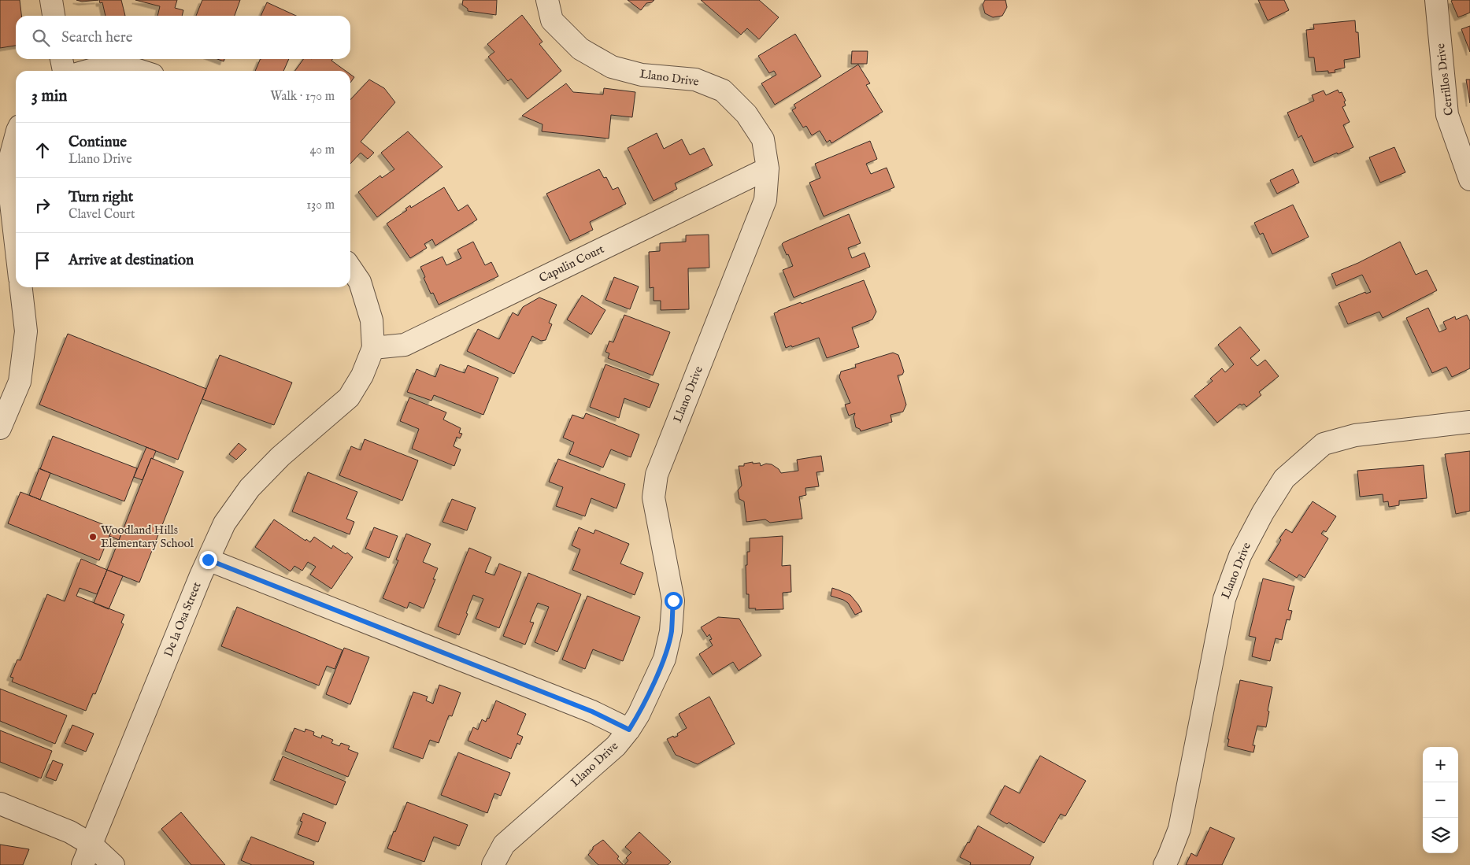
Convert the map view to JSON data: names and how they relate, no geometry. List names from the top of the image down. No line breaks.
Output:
{"streets":{"street":["Llano Drive","Cerrillos Drive","Capulin Court","De la Osa Street"]},"crossings":[["Llano Drive","Capulin Court"],["Capulin Court","De la Osa Street"]],"places":["Woodland Hills Elementary School"],"page":{"search":"Search here","heading":["3 min","Walk · 170 m"],"list":[["Continue","Llano Drive","40 m"],["Turn right","Clavel Court","130 m"],"Arrive at destination"],"map_buttons":["+","−"]}}
